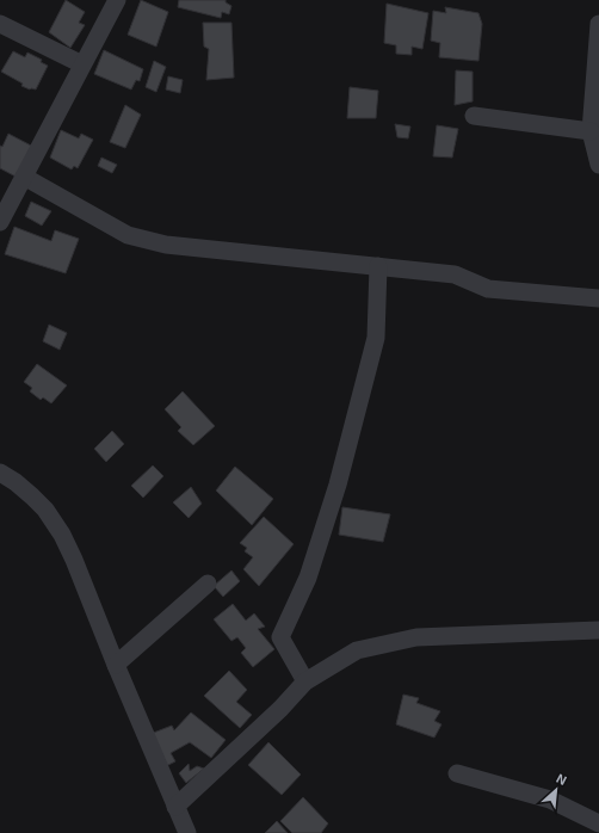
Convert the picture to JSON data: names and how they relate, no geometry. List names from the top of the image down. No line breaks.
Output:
{"north":"top right"}
